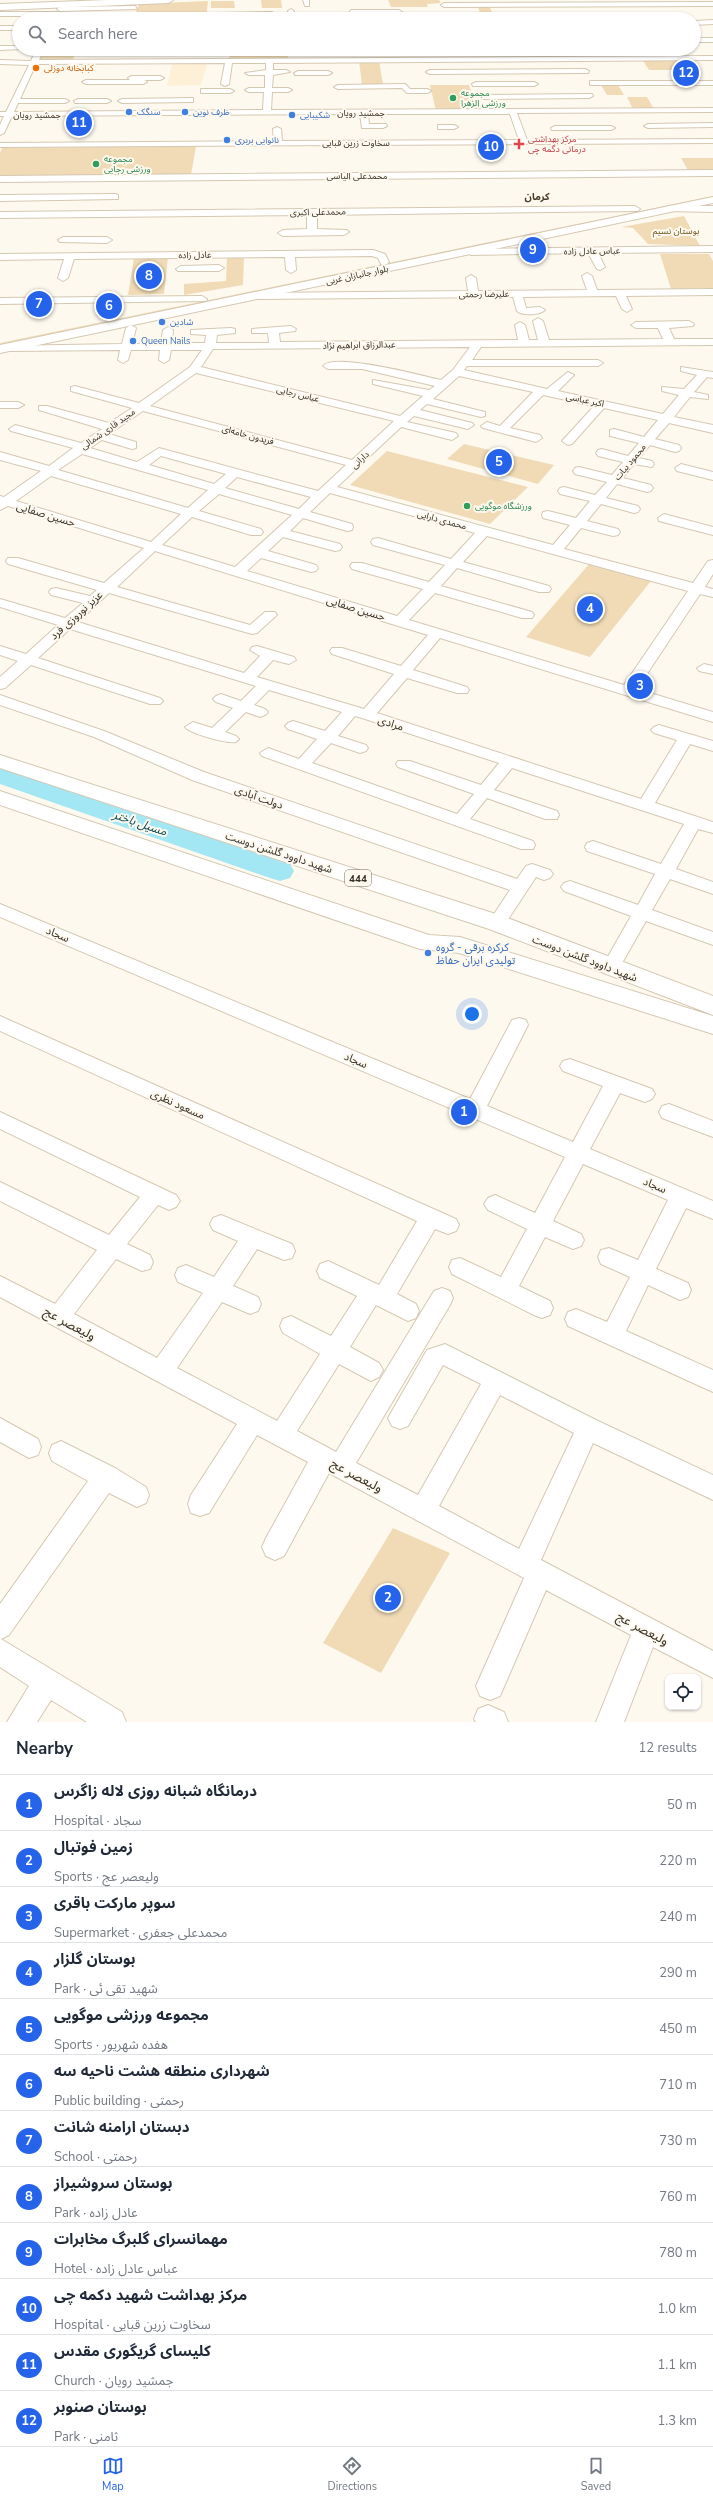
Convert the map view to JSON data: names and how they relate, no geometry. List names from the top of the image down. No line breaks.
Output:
{"streets":{"main road":["بلوار جانبازان غربی","شهید داوود گلشن دوست","444"],"street":["جمشید رویان","سخاوت زرین قبایی","محمدعلی الیاسی","محمدعلی اکبری","عباس عادل زاده","عادل زاده","علیرضا رحمتی","عبدالرزاق ابراهیم نژاد","عباس رجایی","اکبر عباسی","مجید قاری شمالی","فریدون خامه‌ای","دارانی","محمود بیات","حسین صفایی","محمدی دارایی","عزیز نوروزی فرد","مرادی","دولت آبادی","سجاد","مسعود نظری","ولیعصر عج"]},"crossings":[["محمدعلی اکبری","بلوار جانبازان غربی"],["عباس عادل زاده","بلوار جانبازان غربی"],["عادل زاده","بلوار جانبازان غربی"],["بلوار جانبازان غربی","علیرضا رحمتی"],["بلوار جانبازان غربی","عبدالرزاق ابراهیم نژاد"],["عبدالرزاق ابراهیم نژاد","مجید قاری شمالی"],["عبدالرزاق ابراهیم نژاد","دارانی"],["عباس رجایی","مجید قاری شمالی"],["عباس رجایی","دارانی"],["اکبر عباسی","دارانی"],["اکبر عباسی","محمود بیات"],["مجید قاری شمالی","فریدون خامه‌ای"],["مجید قاری شمالی","حسین صفایی"],["فریدون خامه‌ای","دارانی"],["دارانی","حسین صفایی"],["دارانی","محمدی دارایی"],["محمود بیات","محمدی دارایی"],["حسین صفایی","عزیز نوروزی فرد"],["محمدی دارایی","عزیز نوروزی فرد"],["عزیز نوروزی فرد","مرادی"]],"districts":["کرمان"],"water":["مسیل باختر"],"parks":["بوستان نسیم"],"places":{"other":["کبابخانه دوزلی","مجموعه ورزشی الزهرا","سنگک","ظرف نوین","شکیبایی","نانوایی بربری","مجموعه ورزشی رجایی","شادین","Queen Nails","ورزشگاه موگویی","کرکره برقی - گروه تولیدی ایران حفاظ"],"health":["مرکز بهداشتی درمانی دگمه چی"]},"page":{"search":"Search here","pins":["12","11","10","9","8","7","6","5","4","3","1","2"],"heading":["Nearby","12 results"],"list":[{"mark":"1","name":"درمانگاه شبانه روزی لاله زاگرس","note":"Hospital · سجاد","value":"50 m"},{"mark":"2","name":"زمین فوتبال","note":"Sports · ولیعصر عج","value":"220 m"},{"mark":"3","name":"سوپر مارکت باقری","note":"Supermarket · محمدعلی جعفری","value":"240 m"},{"mark":"4","name":"بوستان گلزار","note":"Park · شهید تقی ئی","value":"290 m"},{"mark":"5","name":"مجموعه ورزشی موگویی","note":"Sports · هفده شهریور","value":"450 m"},{"mark":"6","name":"شهرداری منطقه هشت ناحیه سه","note":"Public building · رحمتی","value":"710 m"},{"mark":"7","name":"دبستان ارامنه شانت","note":"School · رحمتی","value":"730 m"},{"mark":"8","name":"بوستان سروشیراز","note":"Park · عادل زاده","value":"760 m"},{"mark":"9","name":"مهمانسرای گلبرگ مخابرات","note":"Hotel · عباس عادل زاده","value":"780 m"},{"mark":"10","name":"مرکز بهداشت شهید دکمه چی","note":"Hospital · سخاوت زرین قبایی","value":"1.0 km"},{"mark":"11","name":"کلیسای گریگوری مقدس","note":"Church · جمشید رویان","value":"1.1 km"},{"mark":"12","name":"بوستان صنوبر","note":"Park · ثامنی","value":"1.3 km"}],"nav":["Map","Directions","Saved"]}}
